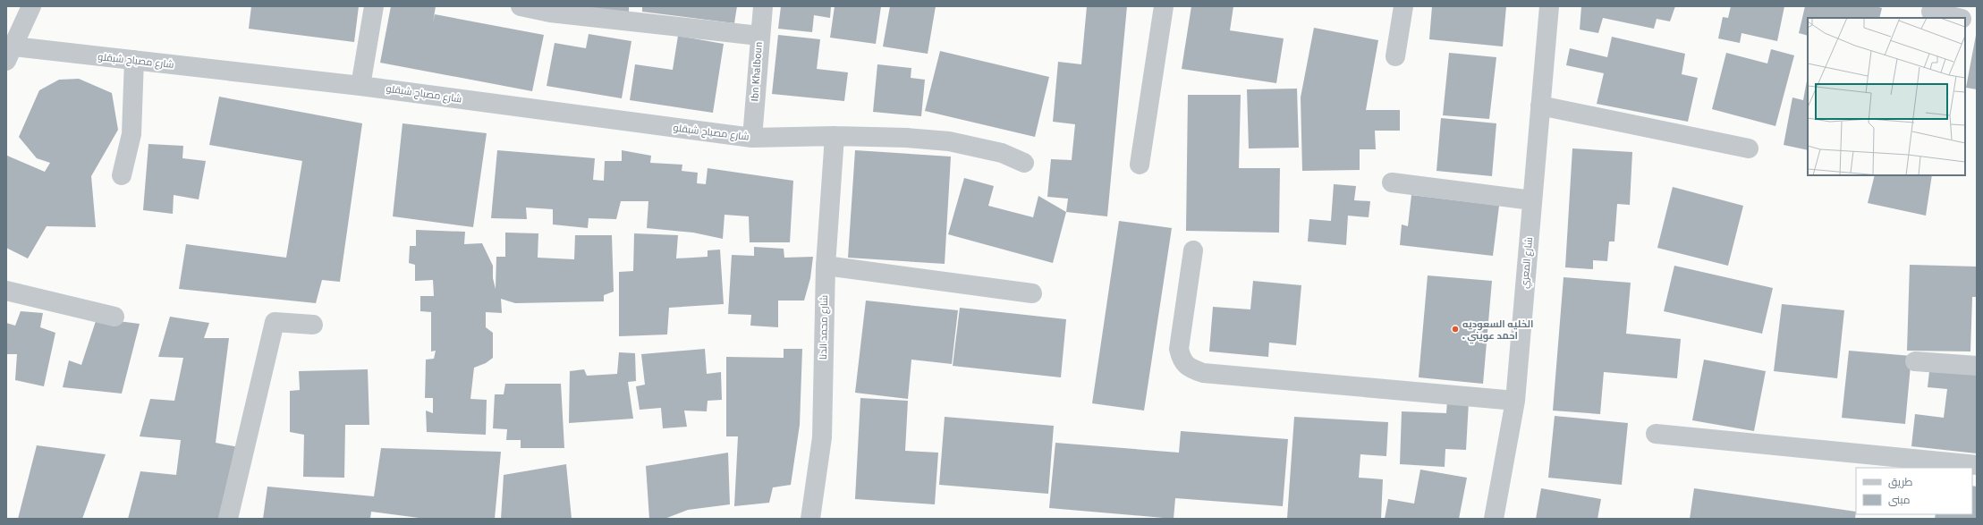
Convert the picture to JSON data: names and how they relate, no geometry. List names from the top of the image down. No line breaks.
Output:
{"streets":{"street":["شارع مصباح شبقلو","Ibn Khalboun","شارع المعري","شارع محمد الدنا"]},"crossings":[["شارع مصباح شبقلو","Ibn Khalboun"],["شارع مصباح شبقلو","شارع محمد الدنا"]],"places":["الخليه السعوديه . احمد عويني"],"legend":["طريق","مبنى"]}
